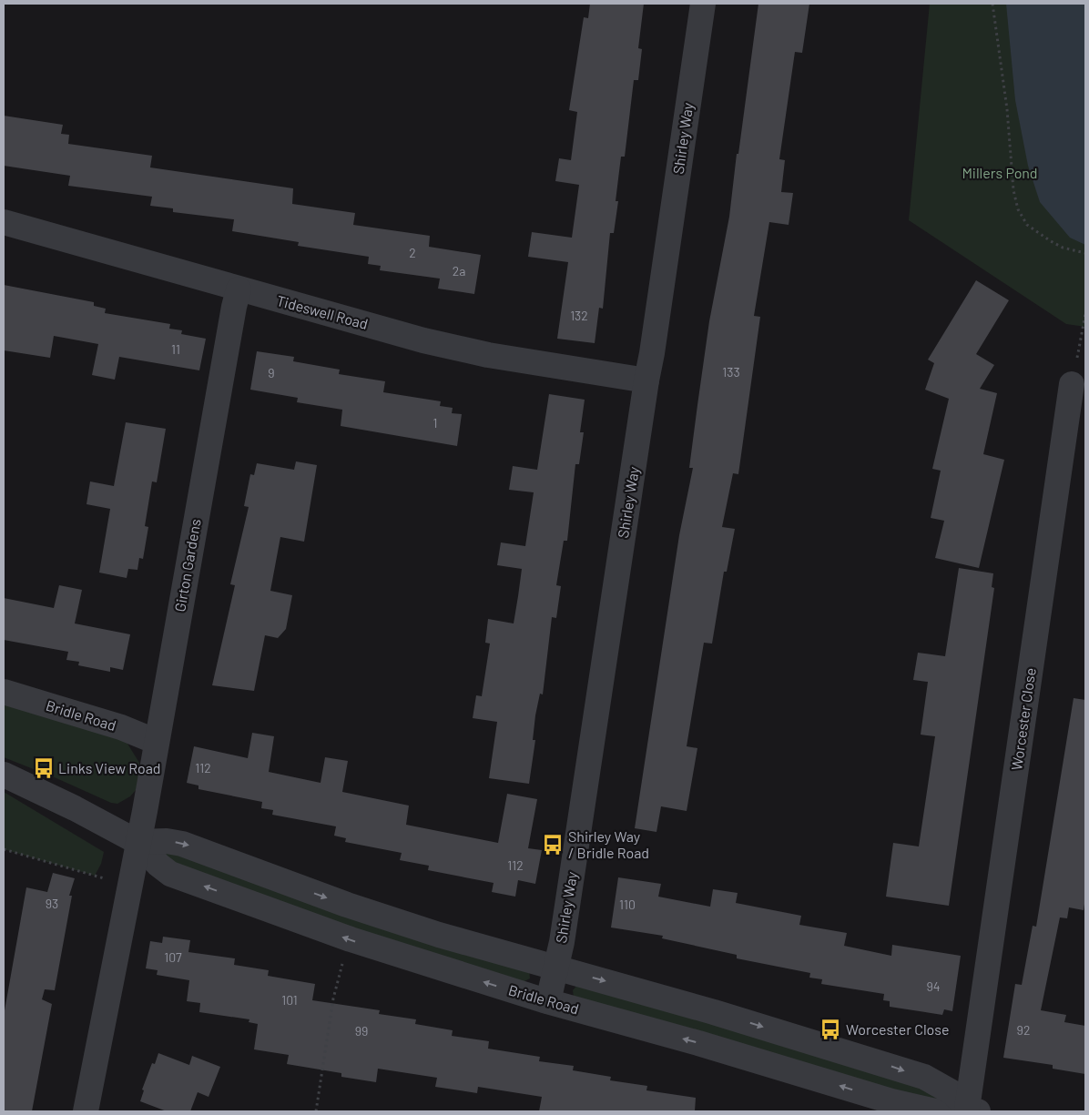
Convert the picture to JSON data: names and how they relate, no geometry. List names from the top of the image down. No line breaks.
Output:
{"streets":{"street":["Shirley Way","Tideswell Road","Girton Gardens","Bridle Road","Worcester Close"]},"crossings":[["Shirley Way","Tideswell Road"],["Shirley Way","Bridle Road"],["Tideswell Road","Girton Gardens"],["Girton Gardens","Bridle Road"],["Bridle Road","Worcester Close"]],"parks":["Millers Pond"],"places":{"bus stop":["Links View Road","Shirley Way / Bridle Road","Worcester Close"]},"house_numbers":["2","2a","132","11","133","9","1","112","112","93","110","107","94","101","92","99"]}
